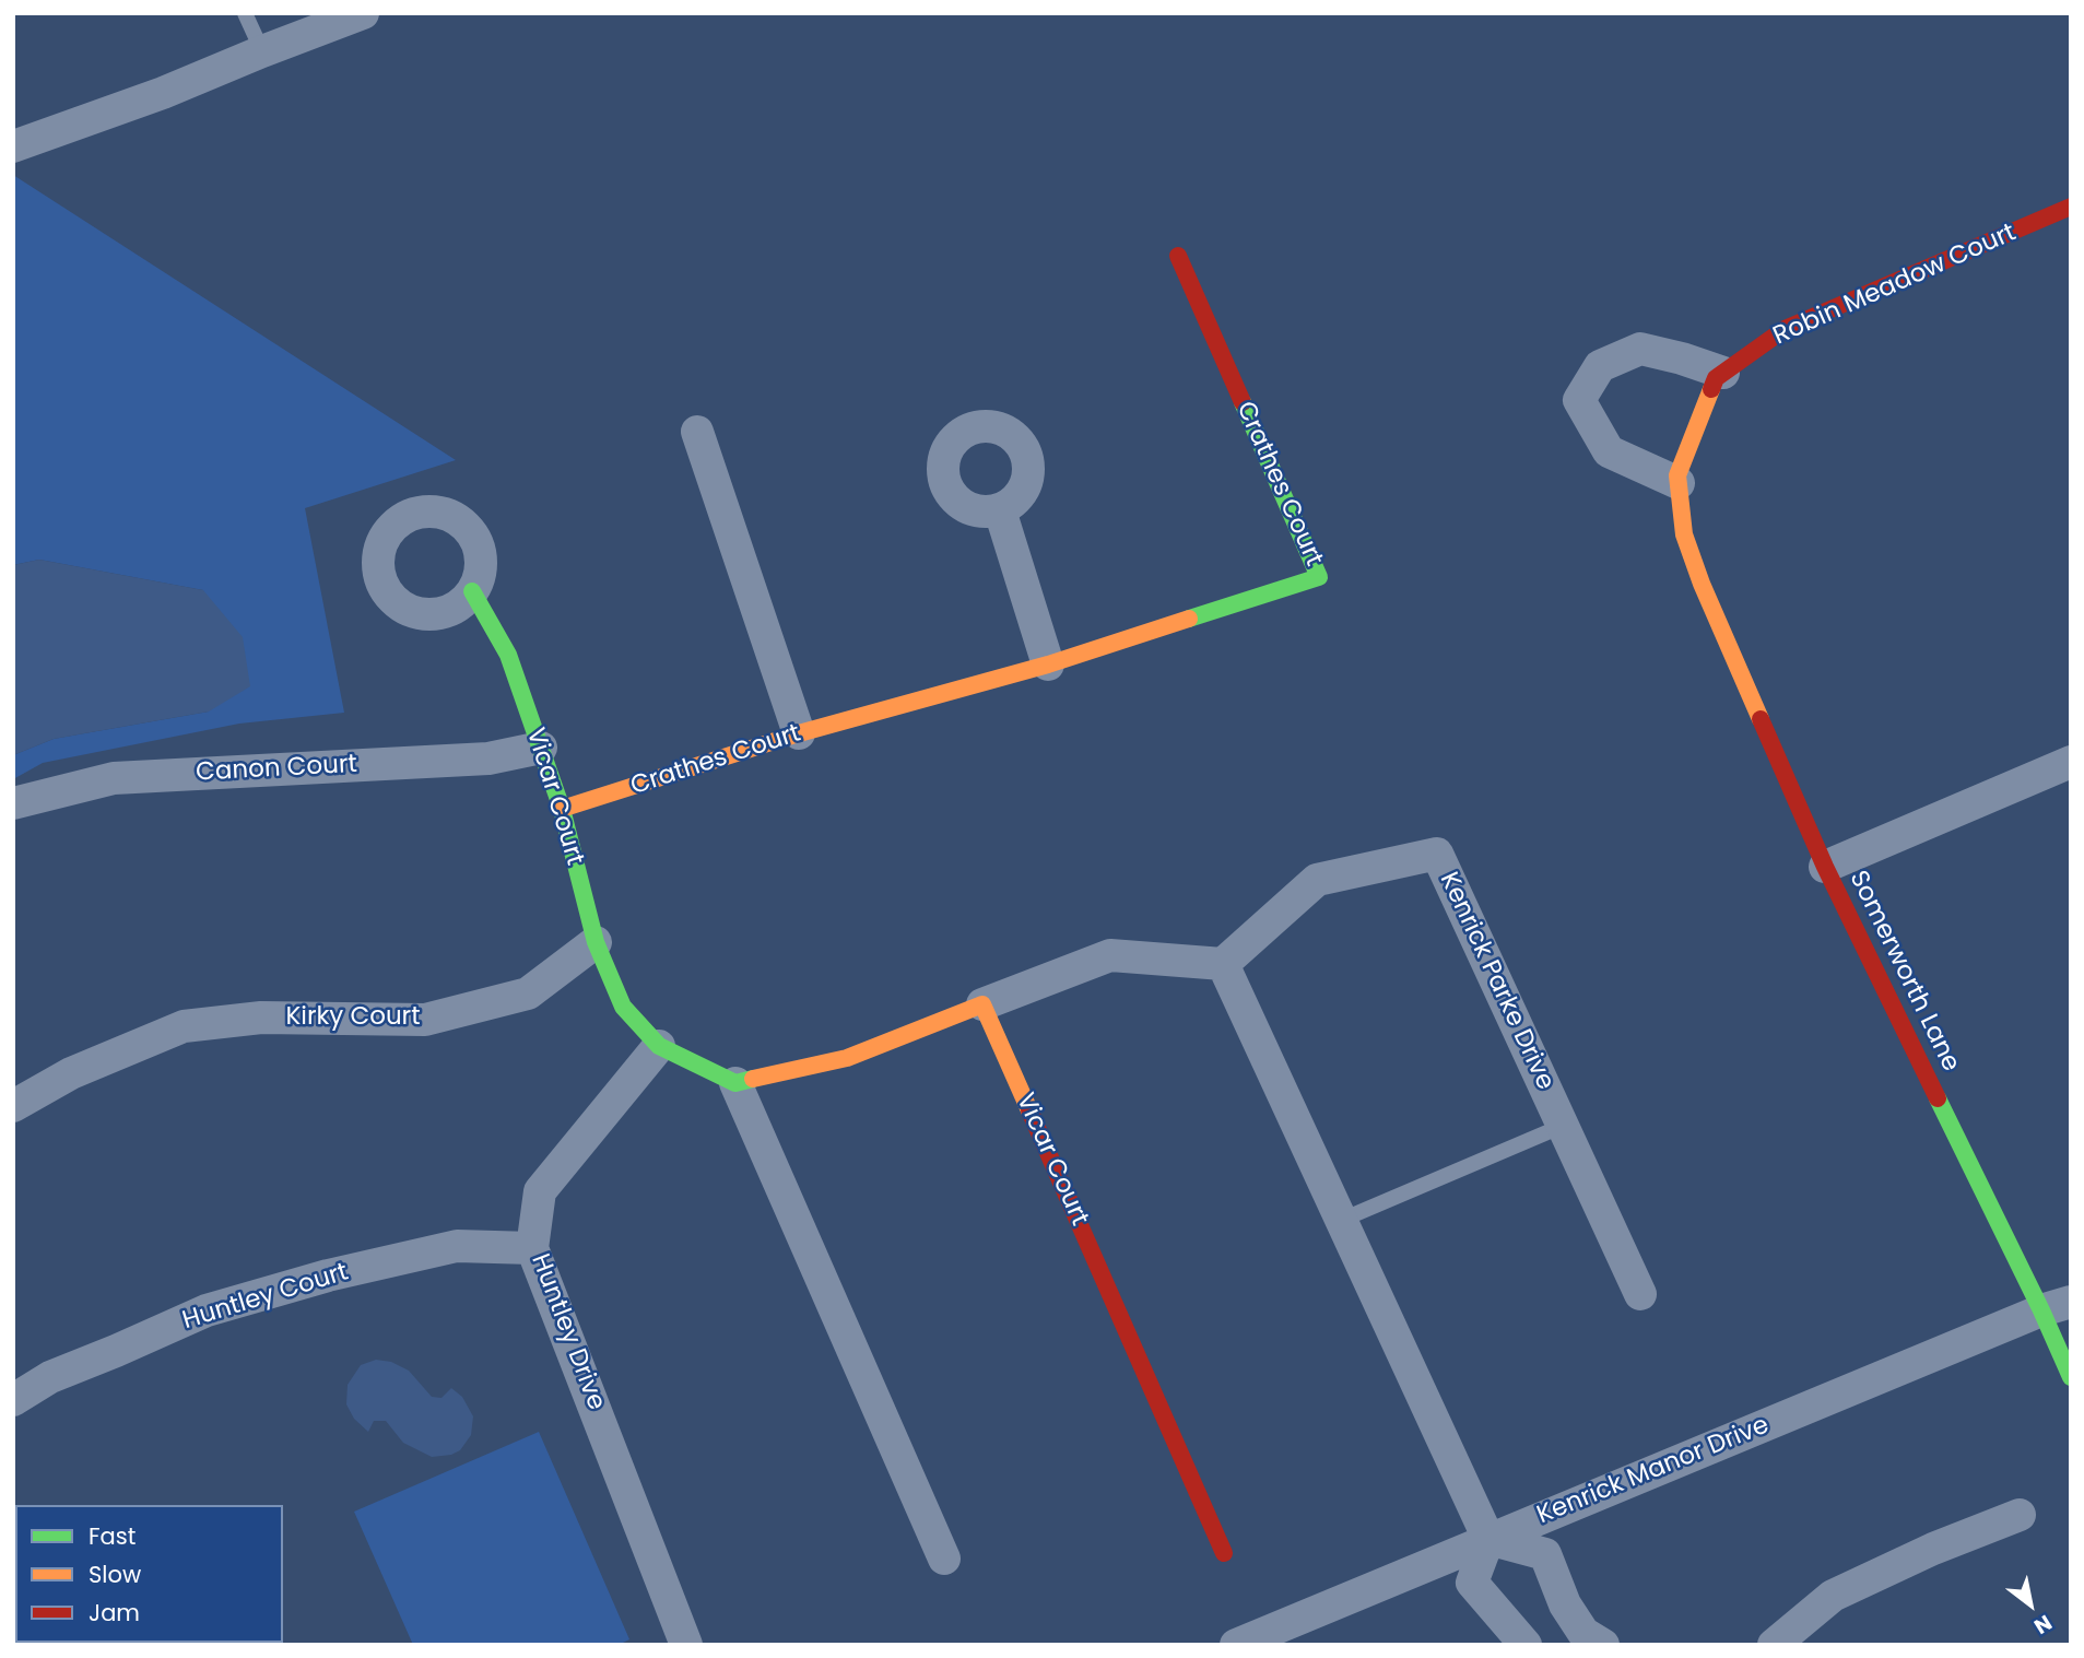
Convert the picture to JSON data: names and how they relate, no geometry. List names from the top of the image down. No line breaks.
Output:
{"streets":{"street":["Robin Meadow Court","Crathes Court","Canon Court","Vicar Court","Somerworth Lane","Kenrick Parke Drive","Kirky Court","Huntley Court","Huntley Drive","Kenrick Manor Drive"]},"crossings":[["Robin Meadow Court","Somerworth Lane"],["Crathes Court","Vicar Court"],["Canon Court","Vicar Court"],["Vicar Court","Kirky Court"],["Vicar Court","Huntley Drive"],["Somerworth Lane","Kenrick Manor Drive"],["Huntley Court","Huntley Drive"]],"legend":["Fast","Slow","Jam"],"north":"bottom right"}
